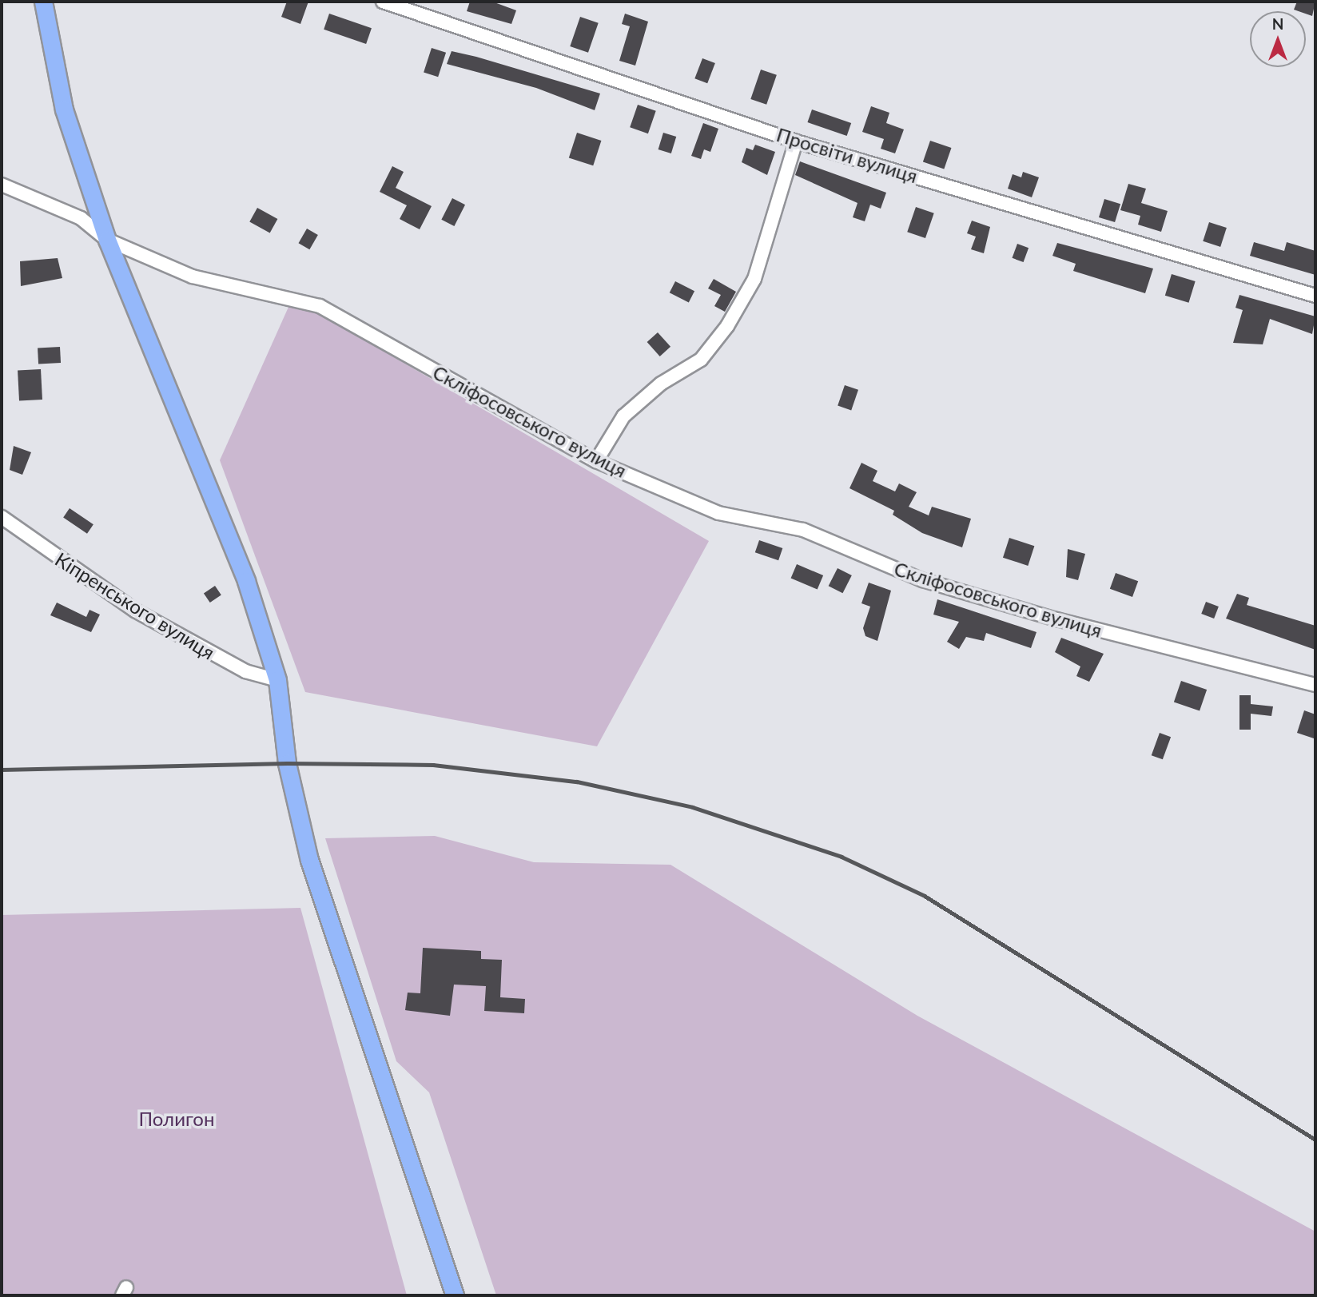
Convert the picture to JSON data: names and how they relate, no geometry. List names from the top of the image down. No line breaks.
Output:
{"streets":{"street":["Просвіти вулиця","Скліфосовського вулиця","Кіпренського вулиця"]},"parks":["Полигон"],"north":"top"}
